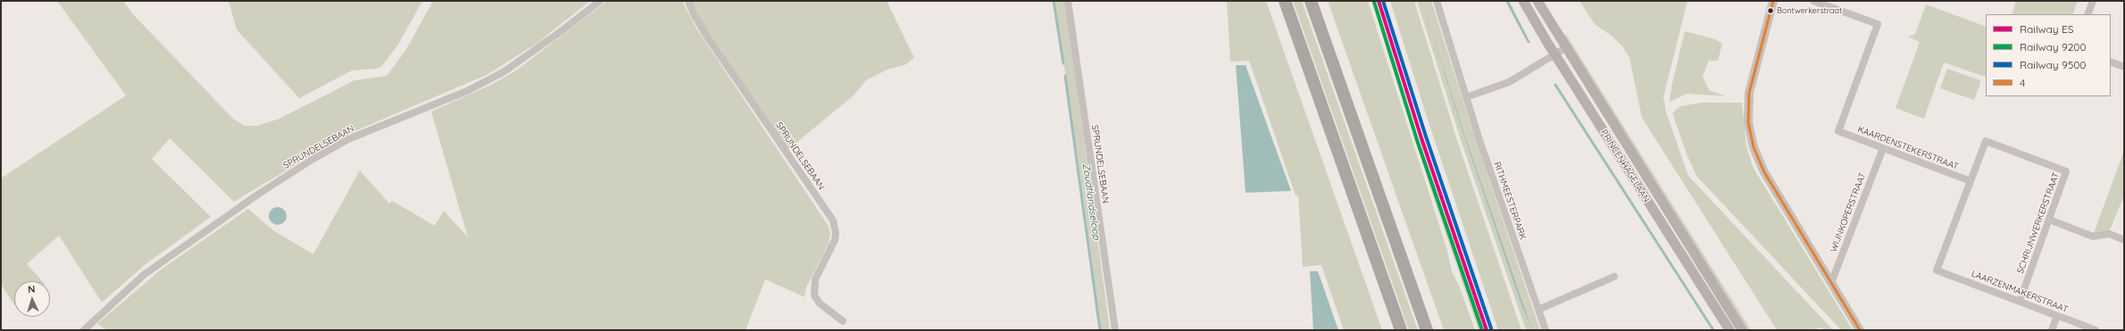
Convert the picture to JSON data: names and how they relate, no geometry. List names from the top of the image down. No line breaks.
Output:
{"streets":{"main road":["PRINCENHAGELAAN"],"street":["SPRUNDELSEBAAN","KAARDENSTEKERSTRAAT","RITHMEESTERPARK","WIJNKOPERSTRAAT","SCHRIJNWERKERSTRAAT","LAARZENMAKERSTRAAT"]},"crossings":[["KAARDENSTEKERSTRAAT","WIJNKOPERSTRAAT"],["KAARDENSTEKERSTRAAT","SCHRIJNWERKERSTRAAT"],["KAARDENSTEKERSTRAAT","LAARZENMAKERSTRAAT"],["SCHRIJNWERKERSTRAAT","LAARZENMAKERSTRAAT"]],"water":["Zoudtlandseloop"],"places":["Bontwerkerstraat"],"lines":["rail line ES","rail line 9500","transit line 4","rail line 9200"],"legend":["Railway ES","Railway 9200","Railway 9500","4"],"north":"top"}
